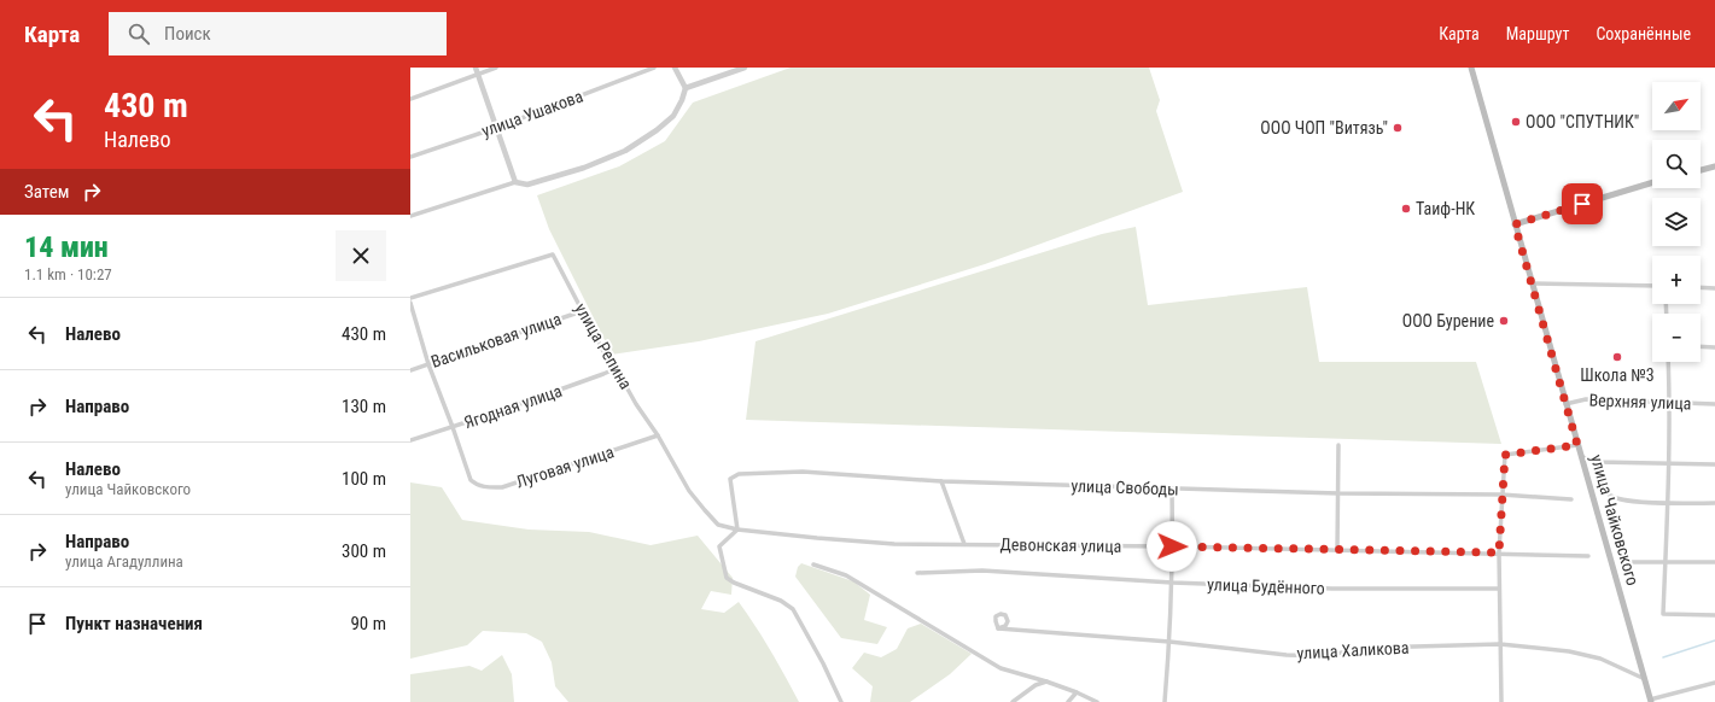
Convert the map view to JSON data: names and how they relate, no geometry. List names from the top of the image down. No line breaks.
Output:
{"streets":{"main road":["улица Чайковского"],"street":["улица Ушакова","Васильковая улица","улица Репина","Верхняя улица","Ягодная улица","Луговая улица","улица Свободы","Девонская улица","улица Будённого","улица Халикова"]},"crossings":[["Васильковая улица","улица Репина"],["улица Репина","Ягодная улица"],["улица Репина","Луговая улица"],["улица Репина","улица Свободы"],["улица Репина","Девонская улица"],["Верхняя улица","улица Чайковского"],["Ягодная улица","Луговая улица"],["улица Свободы","Девонская улица"],["улица Чайковского","улица Халикова"]],"places":["ООО \"СПУТНИК\"","ООО ЧОП \"Витязь\"","Таиф-НК","ООО Бурение","Школа №3"],"north":"top right","page":{"header":"Карта","search":"Поиск","nav":["Карта","Маршрут","Сохранённые"],"turn":["430 m","Налево"],"map_buttons":["+","−"],"then":"Затем","heading":["14 мин","1.1 km · 10:27"],"list":[{"name":"Налево","value":"430 m"},{"name":"Направо","value":"130 m"},{"name":"Налево","note":"улица Чайковского","value":"100 m"},{"name":"Направо","note":"улица Агадуллина","value":"300 m"},{"name":"Пункт назначения","value":"90 m"}]}}
